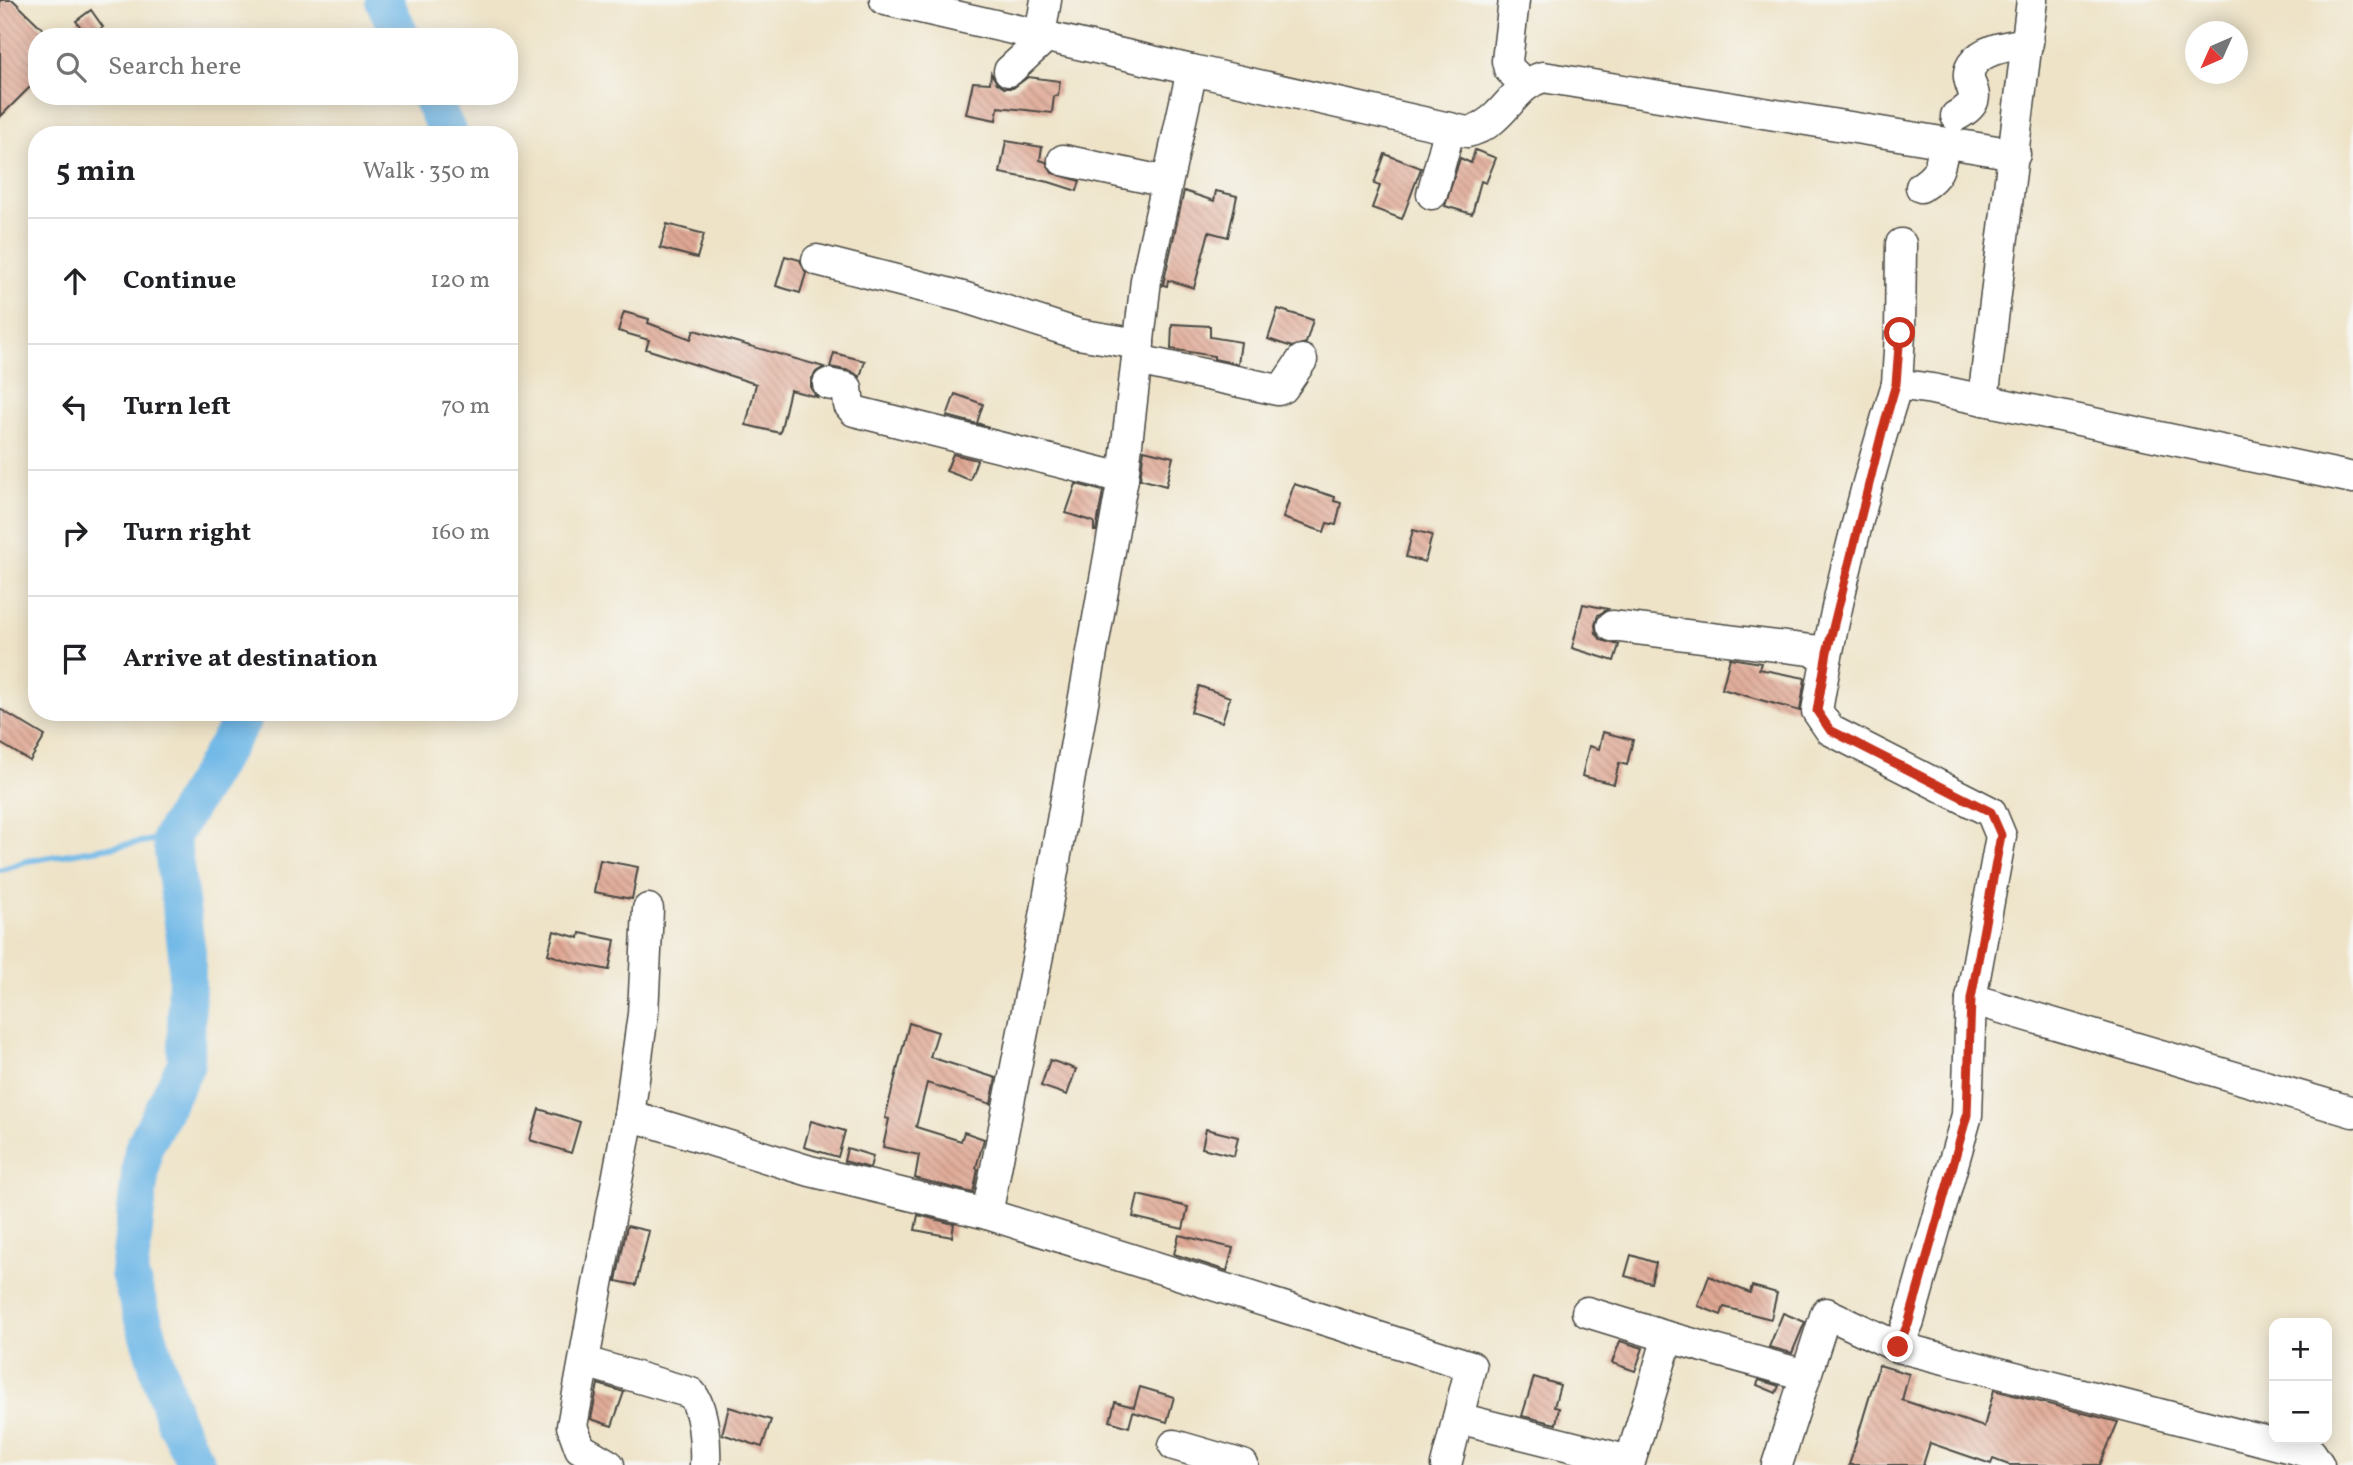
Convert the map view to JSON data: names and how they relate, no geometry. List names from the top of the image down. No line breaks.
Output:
{"north":"bottom left","page":{"search":"Search here","heading":["5 min","Walk · 350 m"],"list":[["Continue","120 m"],["Turn left","70 m"],["Turn right","160 m"],"Arrive at destination"],"map_buttons":["+","−"]}}
